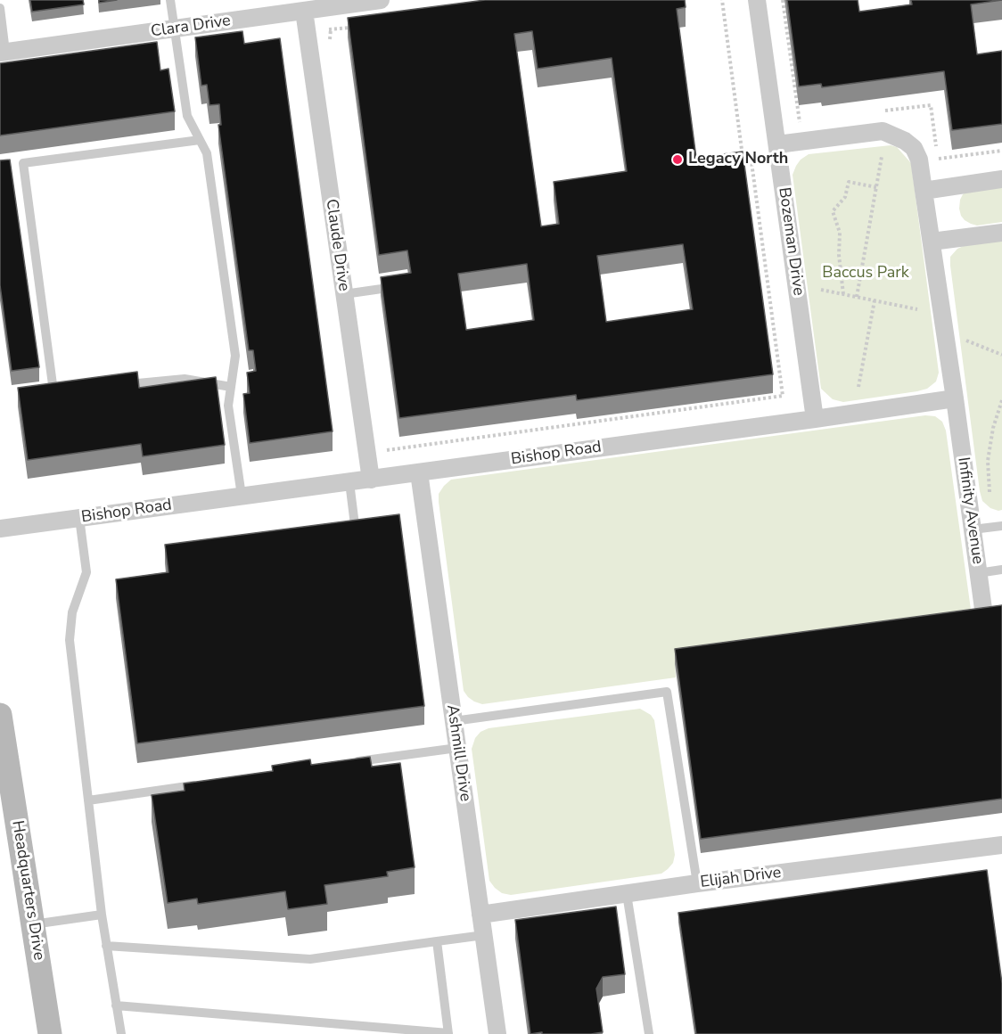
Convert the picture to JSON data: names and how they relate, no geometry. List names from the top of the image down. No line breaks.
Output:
{"streets":{"main road":["Headquarters Drive"],"street":["Clara Drive","Bozeman Drive","Claude Drive","Bishop Road","Infinity Avenue","Ashmill Drive","Elijah Drive"]},"crossings":[["Clara Drive","Claude Drive"],["Bozeman Drive","Bishop Road"],["Claude Drive","Bishop Road"],["Bishop Road","Infinity Avenue"],["Bishop Road","Ashmill Drive"],["Ashmill Drive","Elijah Drive"]],"parks":["Baccus Park"],"places":["Legacy North"]}
